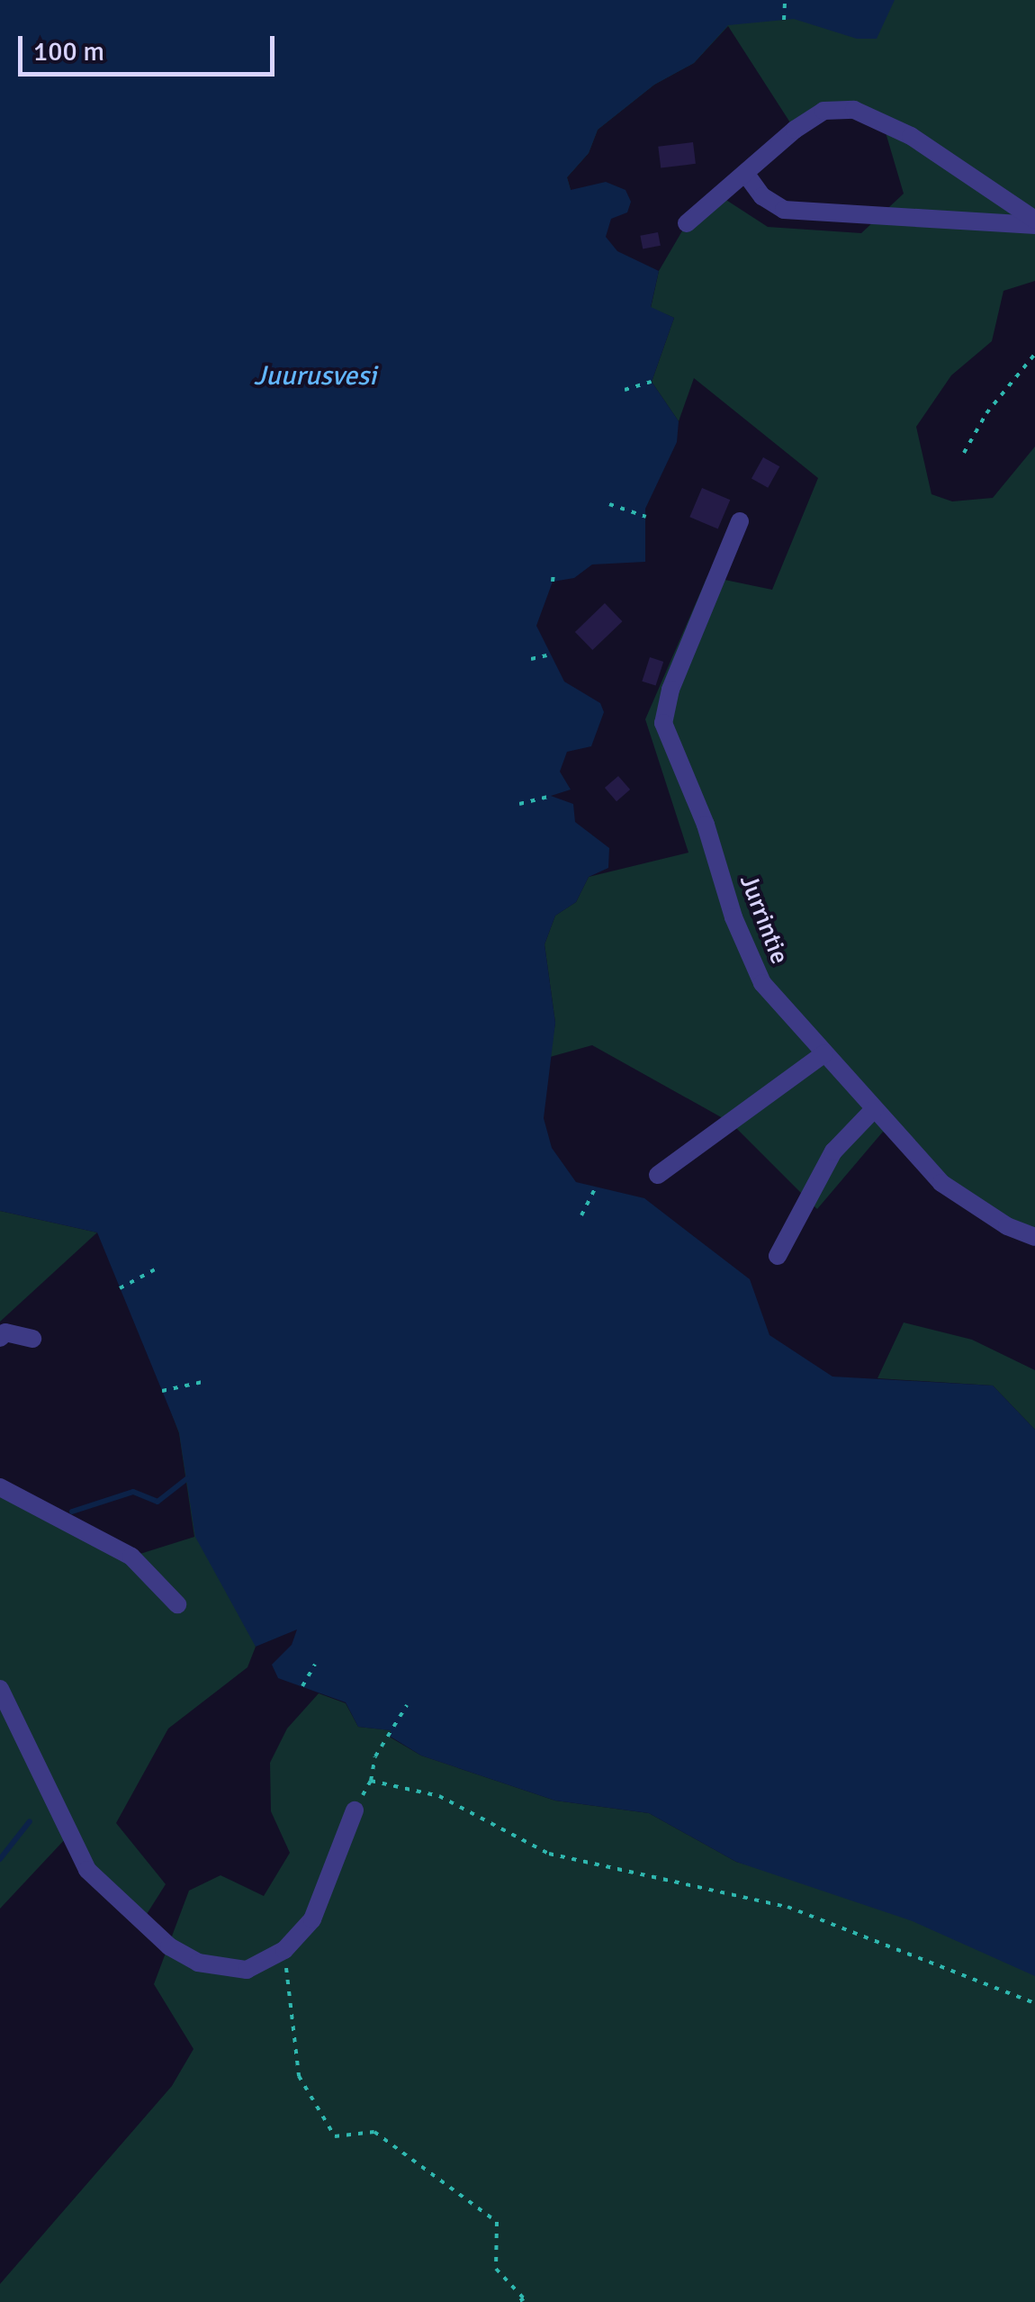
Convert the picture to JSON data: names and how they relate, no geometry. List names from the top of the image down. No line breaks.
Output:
{"streets":{"street":["Jurrintie"]},"water":["Juurusvesi"],"scale_bar":"100 m"}
